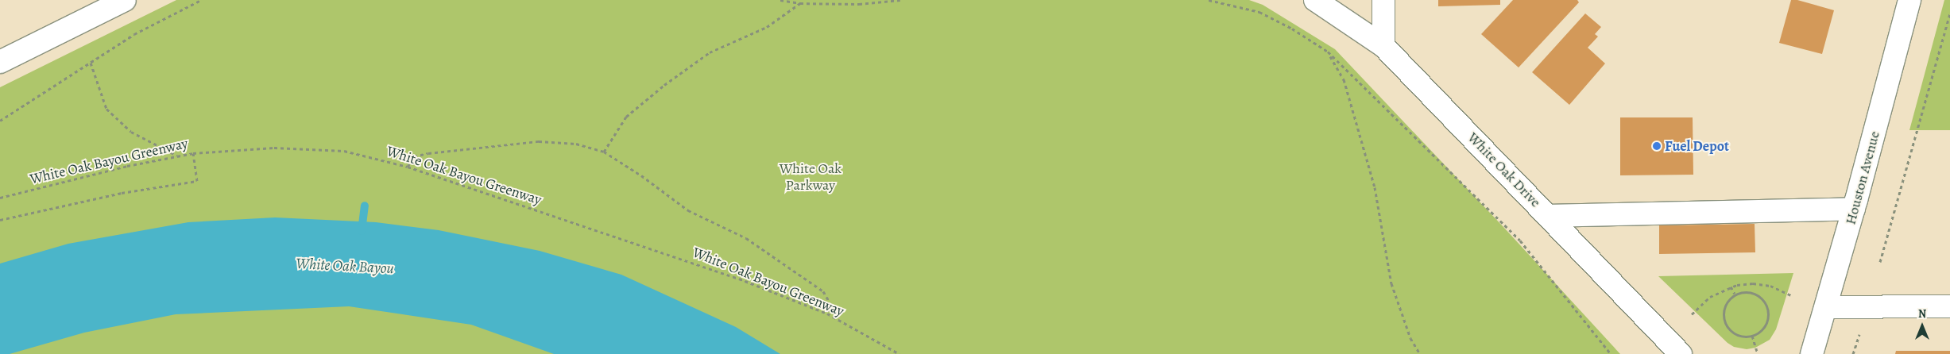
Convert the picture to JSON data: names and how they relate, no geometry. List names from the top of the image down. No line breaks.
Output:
{"streets":{"main road":["White Oak Drive","Houston Avenue"],"path":["White Oak Bayou Greenway"]},"water":["White Oak Bayou"],"parks":["White Oak Parkway"],"places":["Fuel Depot"],"north":"top"}
